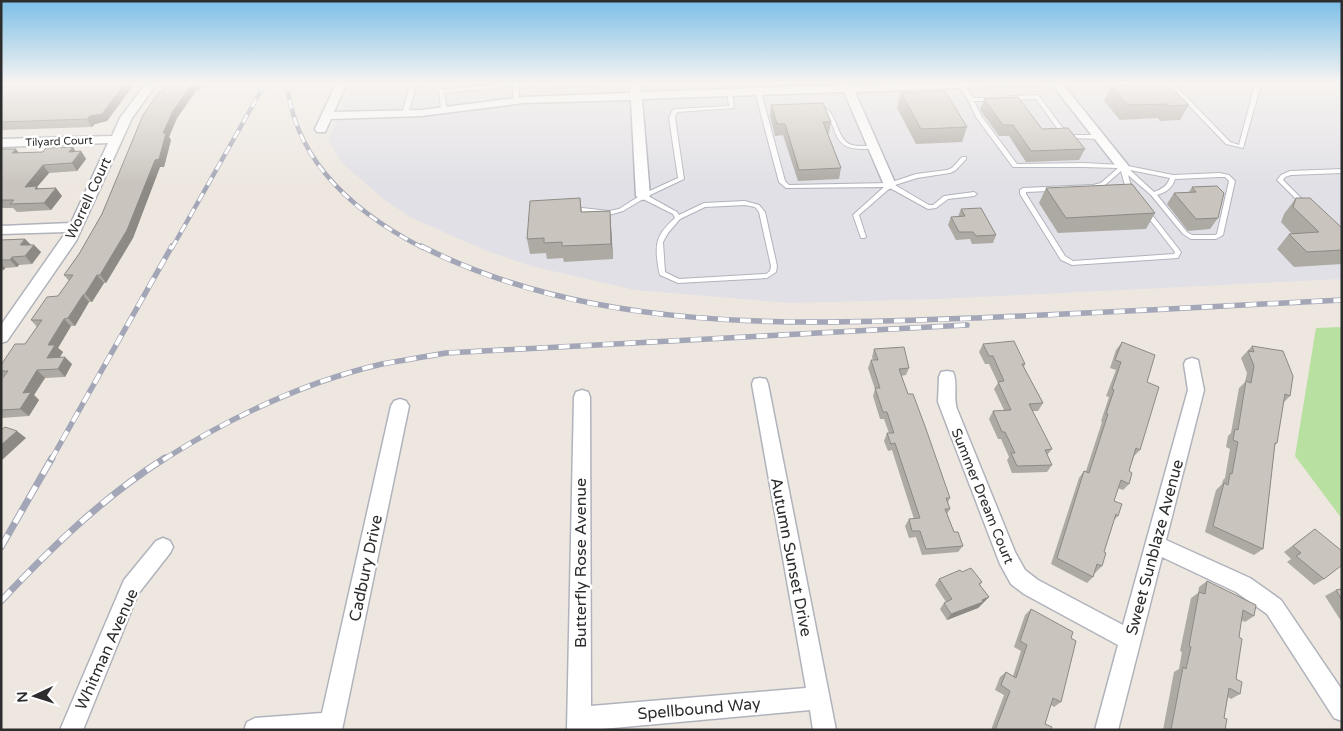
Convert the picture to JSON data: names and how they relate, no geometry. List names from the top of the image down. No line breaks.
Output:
{"streets":{"street":["Tilyard Court","Worrell Court","Summer Dream Court","Sweet Sunblaze Avenue","Autumn Sunset Drive","Butterfly Rose Avenue","Cadbury Drive","Whitman Avenue","Spellbound Way"]},"crossings":[["Tilyard Court","Worrell Court"],["Summer Dream Court","Sweet Sunblaze Avenue"],["Autumn Sunset Drive","Spellbound Way"],["Butterfly Rose Avenue","Spellbound Way"]],"north":"left"}
